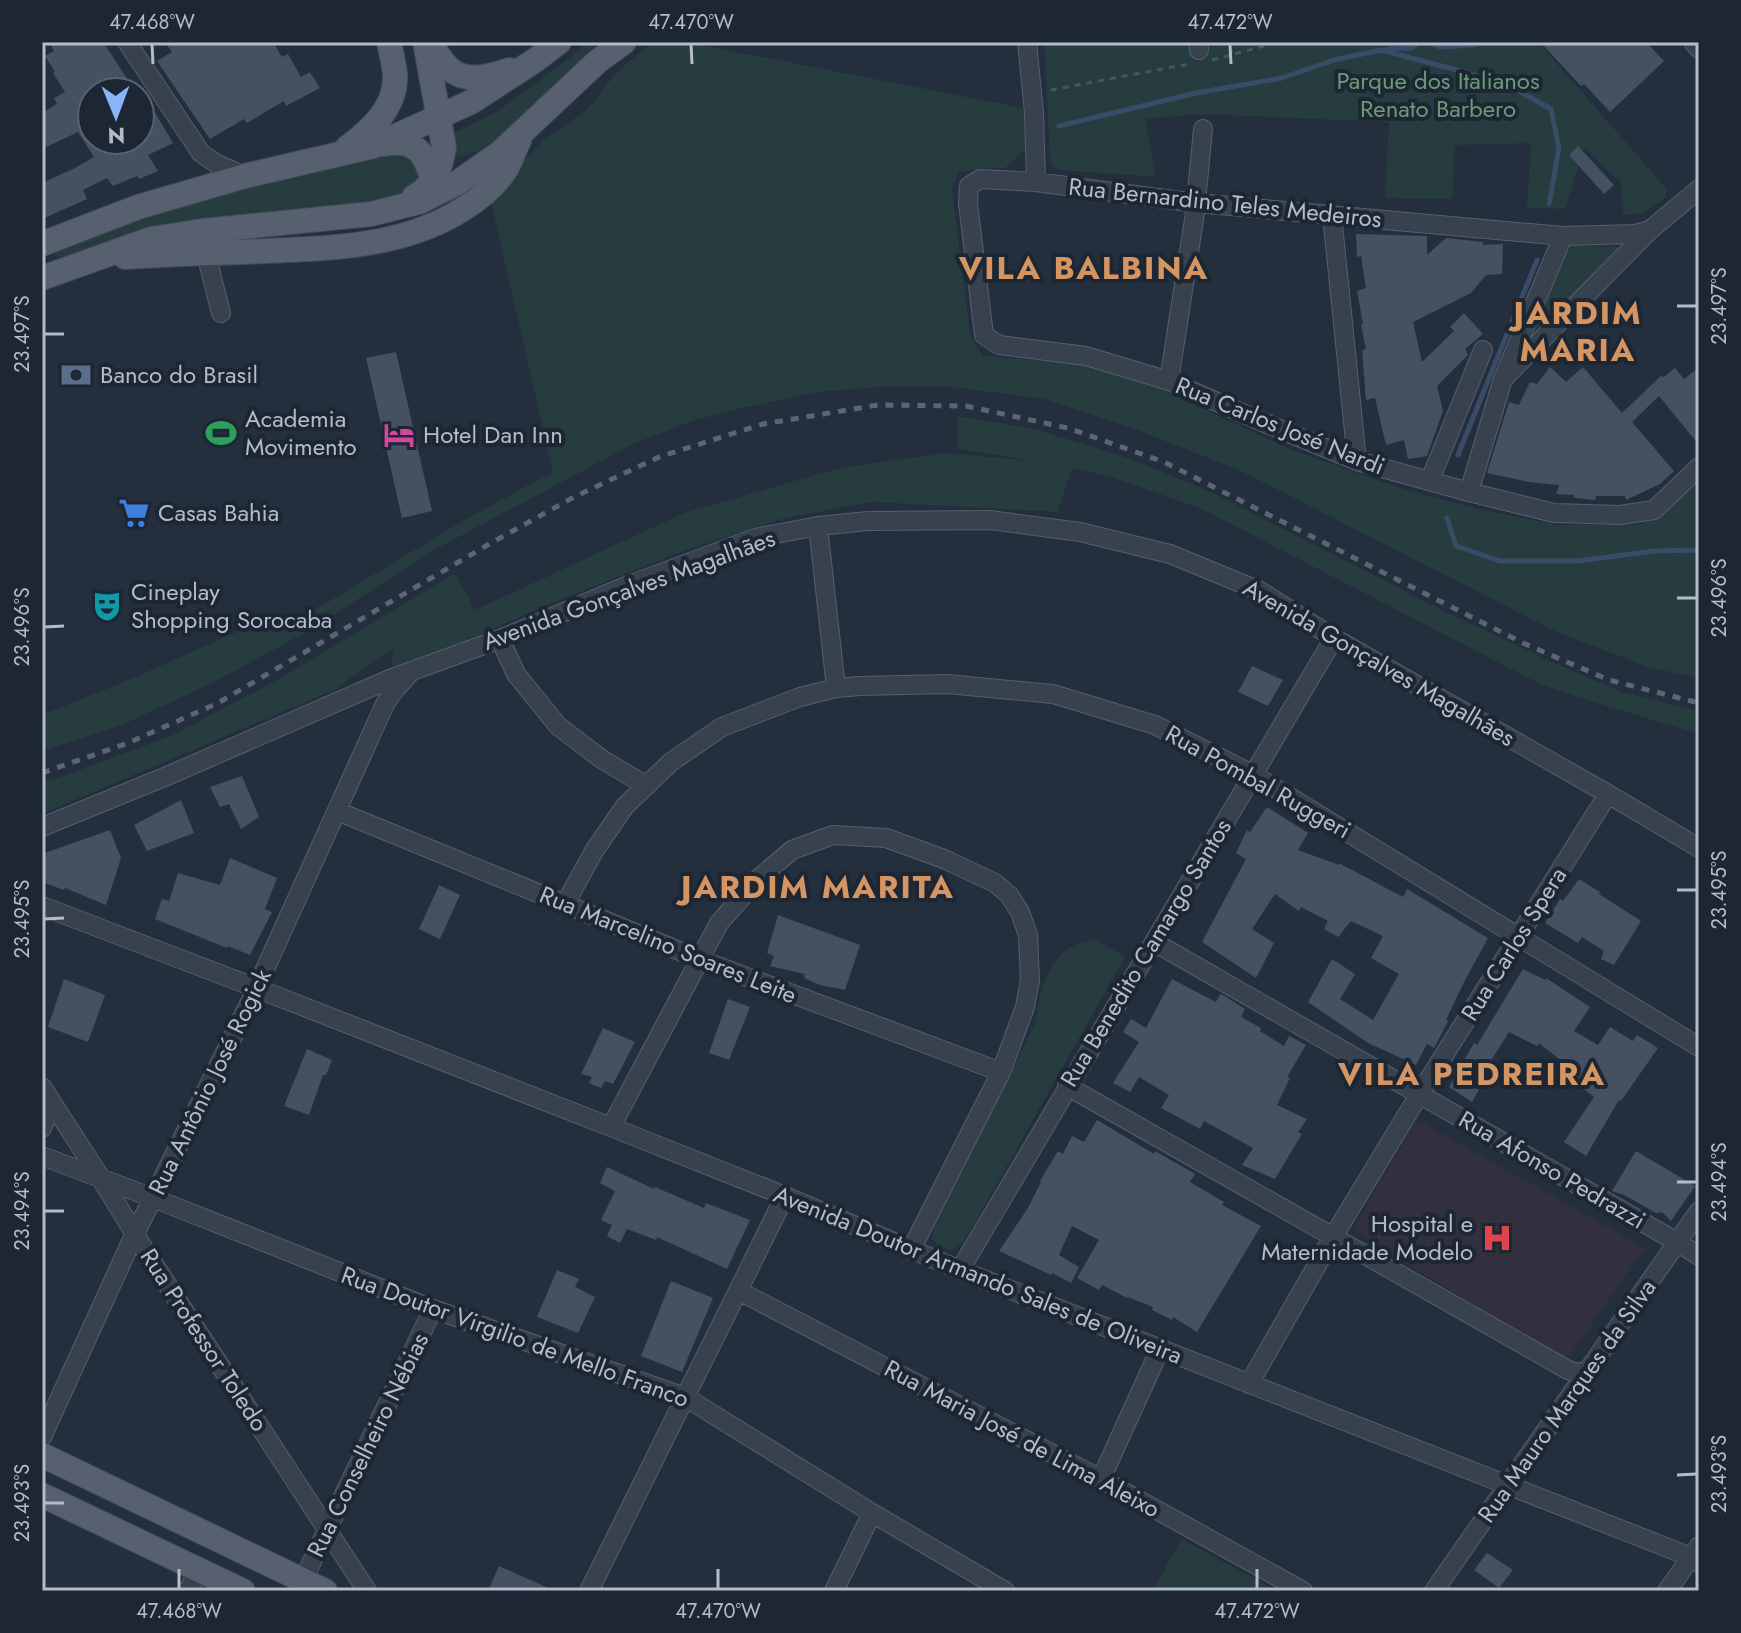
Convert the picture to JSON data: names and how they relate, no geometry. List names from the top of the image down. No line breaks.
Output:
{"streets":{"street":["Rua Bernardino Teles Medeiros","Rua Carlos José Nardi","Avenida Gonçalves Magalhães","Rua Pombal Ruggeri","Rua Carlos Spera","Rua Marcelino Soares Leite","Rua Benedito Camargo Santos","Rua Antônio José Rogick","Rua Afonso Pedrazzi","Avenida Doutor Armando Sales de Oliveira","Rua Doutor Virgilio de Mello Franco","Rua Professor Toledo","Rua Mauro Marques da Silva","Rua Maria José de Lima Aleixo","Rua Conselheiro Nébias"]},"crossings":[["Rua Bernardino Teles Medeiros","Rua Carlos José Nardi"],["Avenida Gonçalves Magalhães","Rua Carlos Spera"],["Avenida Gonçalves Magalhães","Rua Benedito Camargo Santos"],["Avenida Gonçalves Magalhães","Rua Antônio José Rogick"],["Rua Pombal Ruggeri","Rua Carlos Spera"],["Rua Pombal Ruggeri","Rua Marcelino Soares Leite"],["Rua Pombal Ruggeri","Rua Benedito Camargo Santos"],["Rua Carlos Spera","Rua Afonso Pedrazzi"],["Rua Carlos Spera","Avenida Doutor Armando Sales de Oliveira"],["Rua Marcelino Soares Leite","Rua Antônio José Rogick"],["Rua Benedito Camargo Santos","Rua Afonso Pedrazzi"],["Rua Benedito Camargo Santos","Avenida Doutor Armando Sales de Oliveira"],["Rua Antônio José Rogick","Avenida Doutor Armando Sales de Oliveira"],["Rua Antônio José Rogick","Rua Doutor Virgilio de Mello Franco"],["Rua Antônio José Rogick","Rua Professor Toledo"],["Rua Afonso Pedrazzi","Rua Mauro Marques da Silva"],["Avenida Doutor Armando Sales de Oliveira","Rua Mauro Marques da Silva"],["Rua Doutor Virgilio de Mello Franco","Rua Professor Toledo"],["Rua Doutor Virgilio de Mello Franco","Rua Conselheiro Nébias"],["Rua Professor Toledo","Rua Conselheiro Nébias"]],"districts":["VILA BALBINA","JARDIM MARIA","JARDIM MARITA","VILA PEDREIRA"],"parks":["Parque dos Italianos Renato Barbero"],"places":{"bank":["Banco do Brasil"],"sports":["Academia Movimento"],"hotel":["Hotel Dan Inn"],"supermarket":["Casas Bahia"],"theatre":["Cineplay Shopping Sorocaba"],"hospital":["Hospital e Maternidade Modelo"]},"north":"bottom","coordinates":["47.468°W","47.470°W","47.472°W","23.497°S","23.496°S","23.495°S","23.494°S","23.493°S"]}
